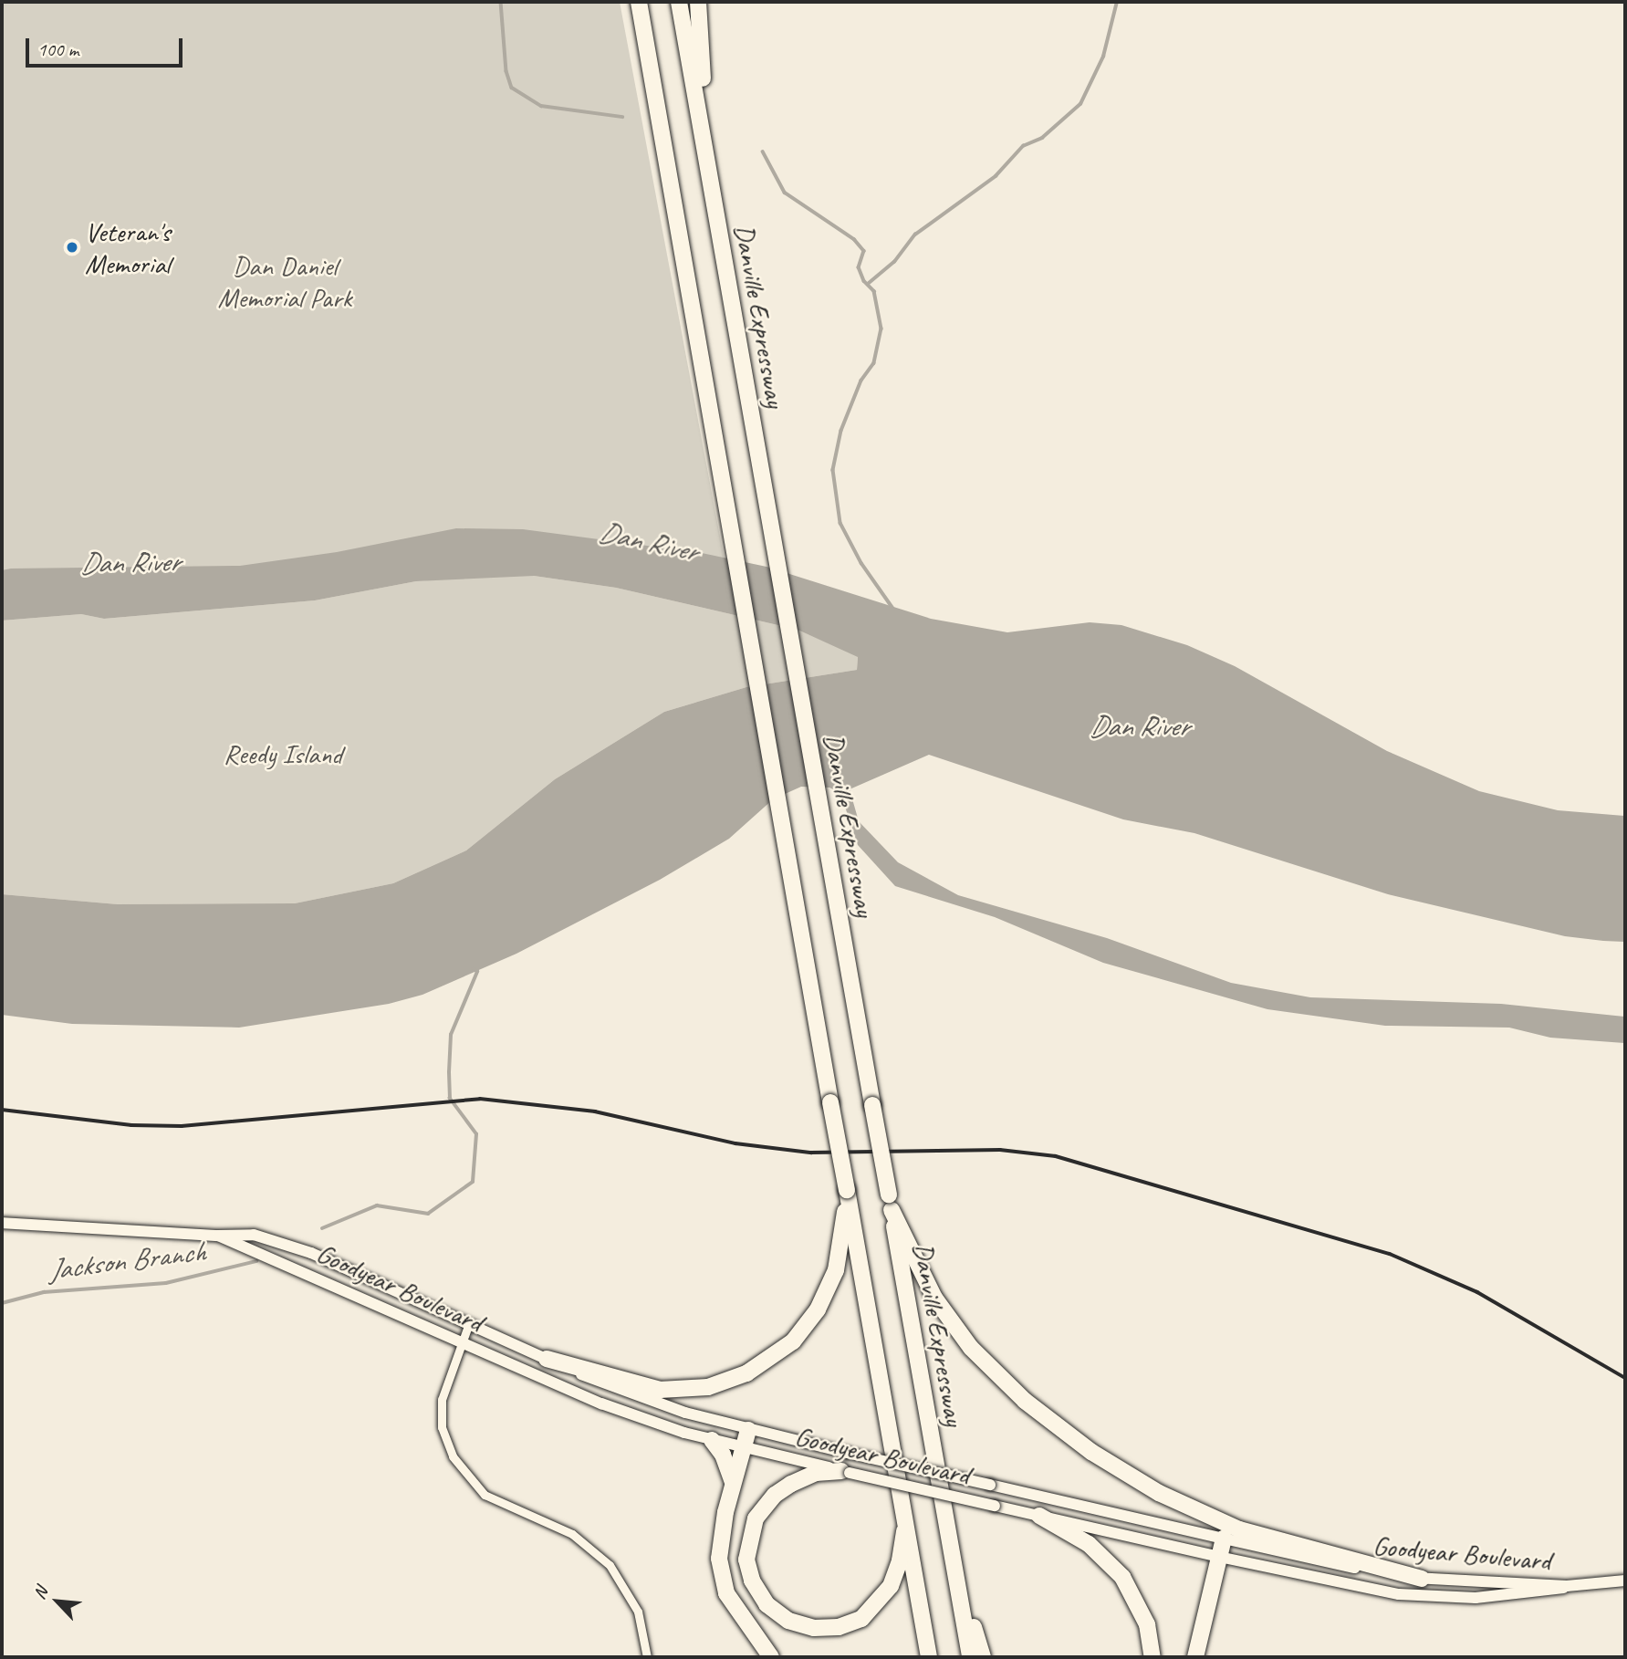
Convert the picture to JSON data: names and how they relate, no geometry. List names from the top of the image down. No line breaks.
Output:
{"streets":{"highway":["Danville Expressway"],"main road":["Goodyear Boulevard"]},"water":["Dan River","Jackson Branch"],"parks":["Dan Daniel Memorial Park","Reedy Island"],"places":["Veteran's Memorial"],"scale_bar":"100 m","north":"top left"}
